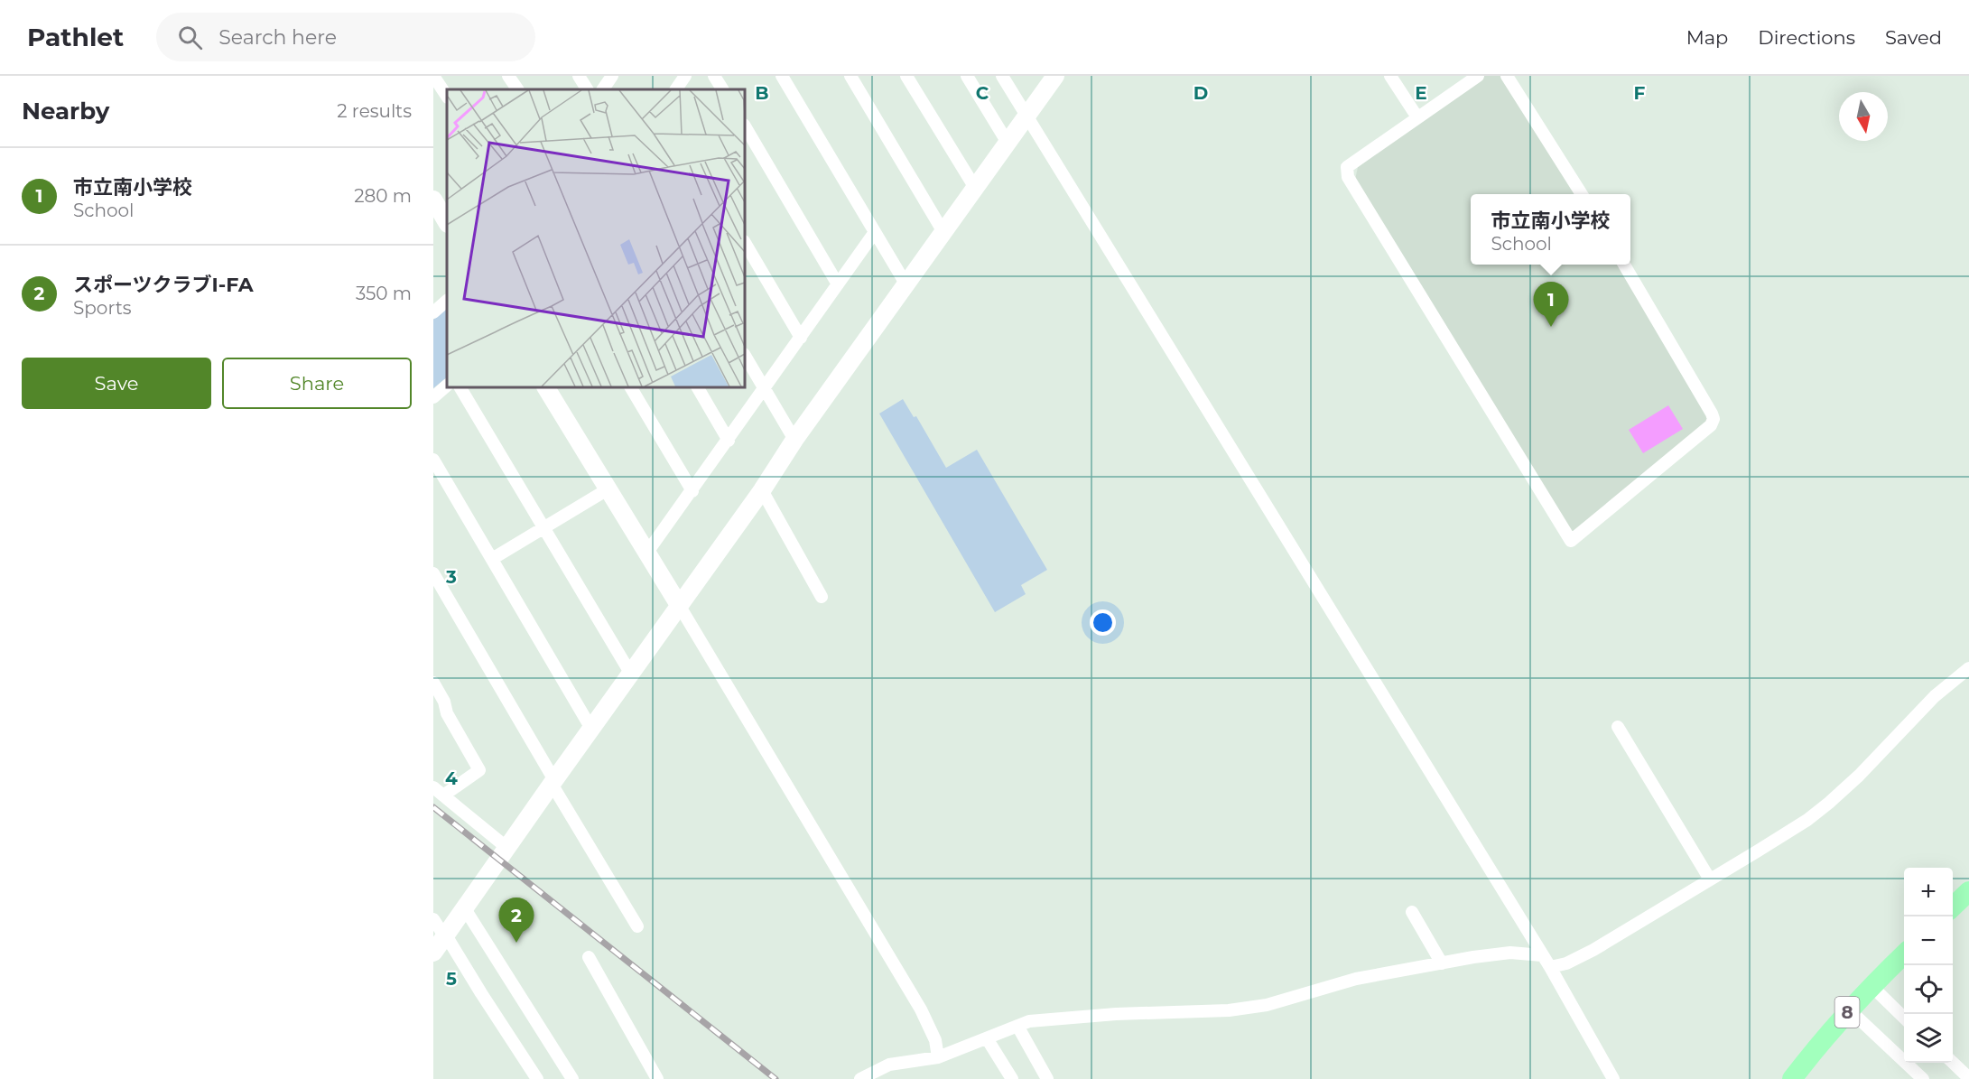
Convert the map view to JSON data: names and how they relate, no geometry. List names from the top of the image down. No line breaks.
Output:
{"streets":{"main road":["8"]},"north":"bottom","page":{"header":"Pathlet","search":"Search here","nav":["Map","Directions","Saved"],"heading":["Nearby","2 results"],"list":[{"mark":"1","name":"市立南小学校","note":"School","value":"280 m"},{"mark":"2","name":"スポーツクラブI-FA","note":"Sports","value":"350 m"}],"popup":["市立南小学校","School"],"pins":["1","2"],"buttons":["Save","Share"],"map_buttons":["+","−"]},"grid":{"columns":["B","C","D","E","F"],"rows":["3","4","5"]}}
